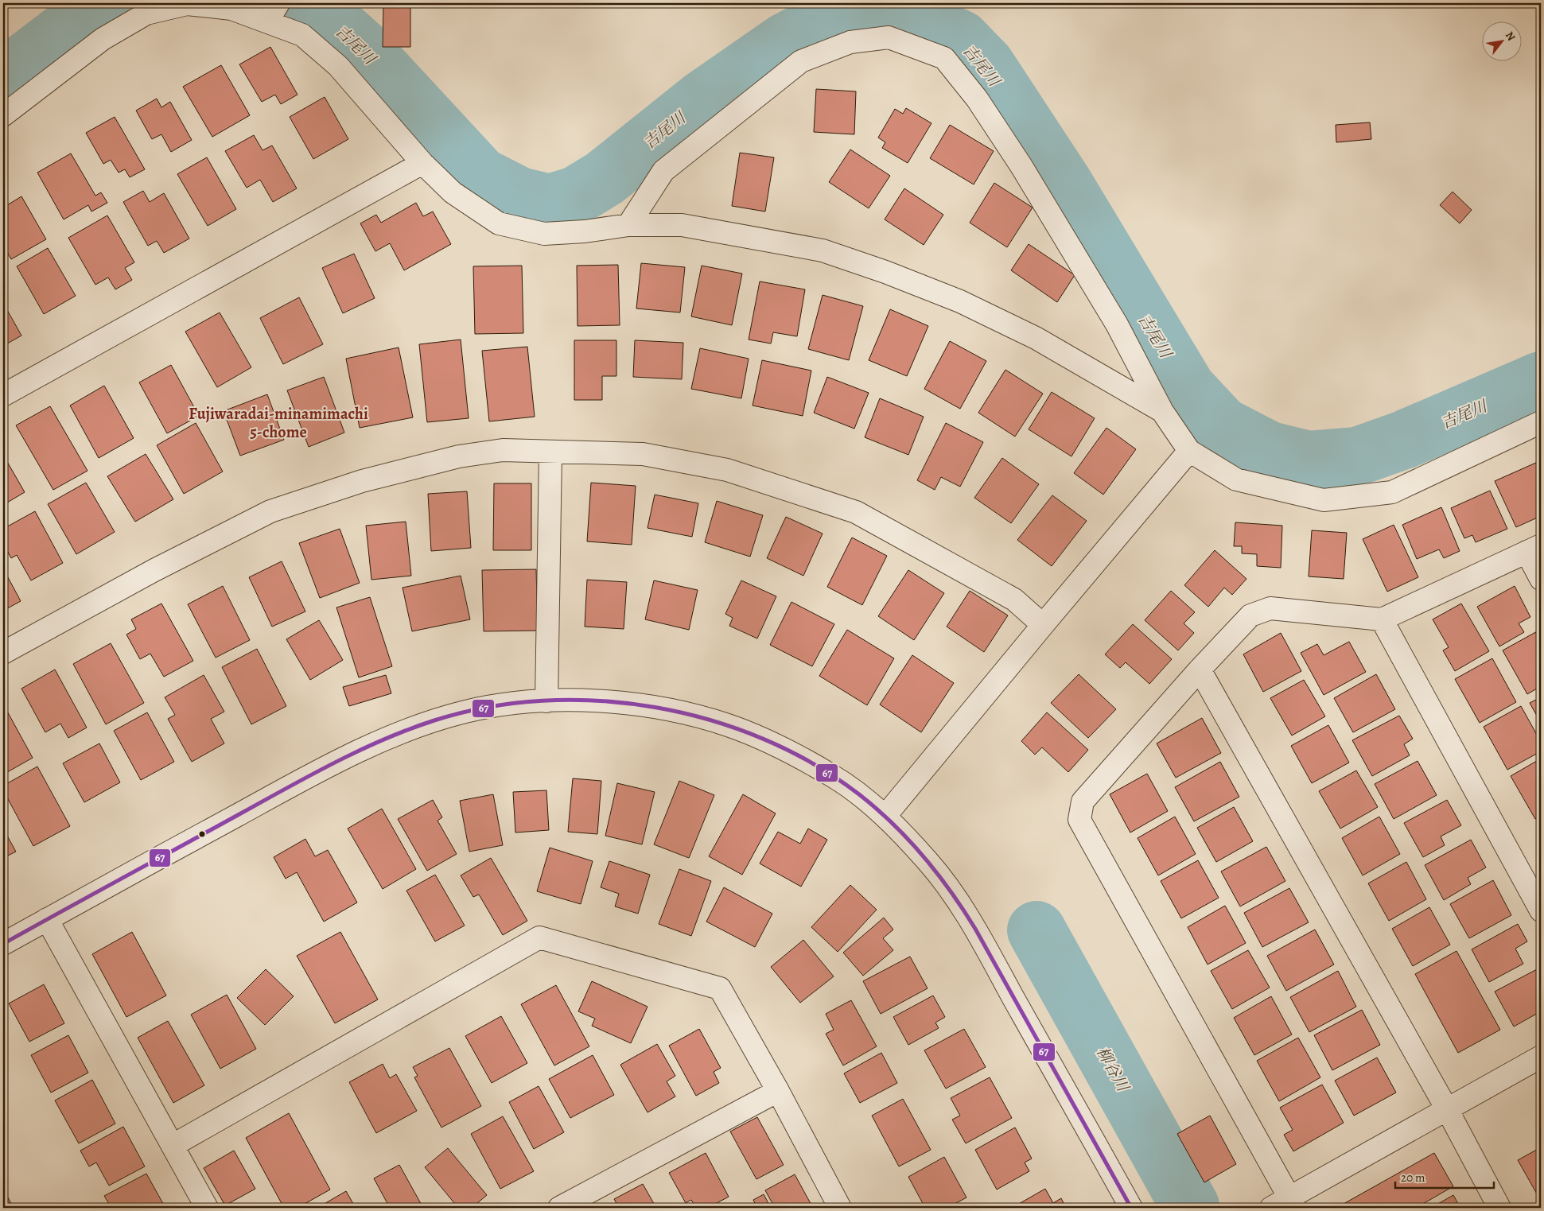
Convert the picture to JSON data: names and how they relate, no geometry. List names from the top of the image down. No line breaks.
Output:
{"districts":["Fujiwaradai-minamimachi 5-chome"],"water":["吉尾川","柳谷川"],"lines":["transit line 67"],"scale_bar":"20 m","north":"top right"}
